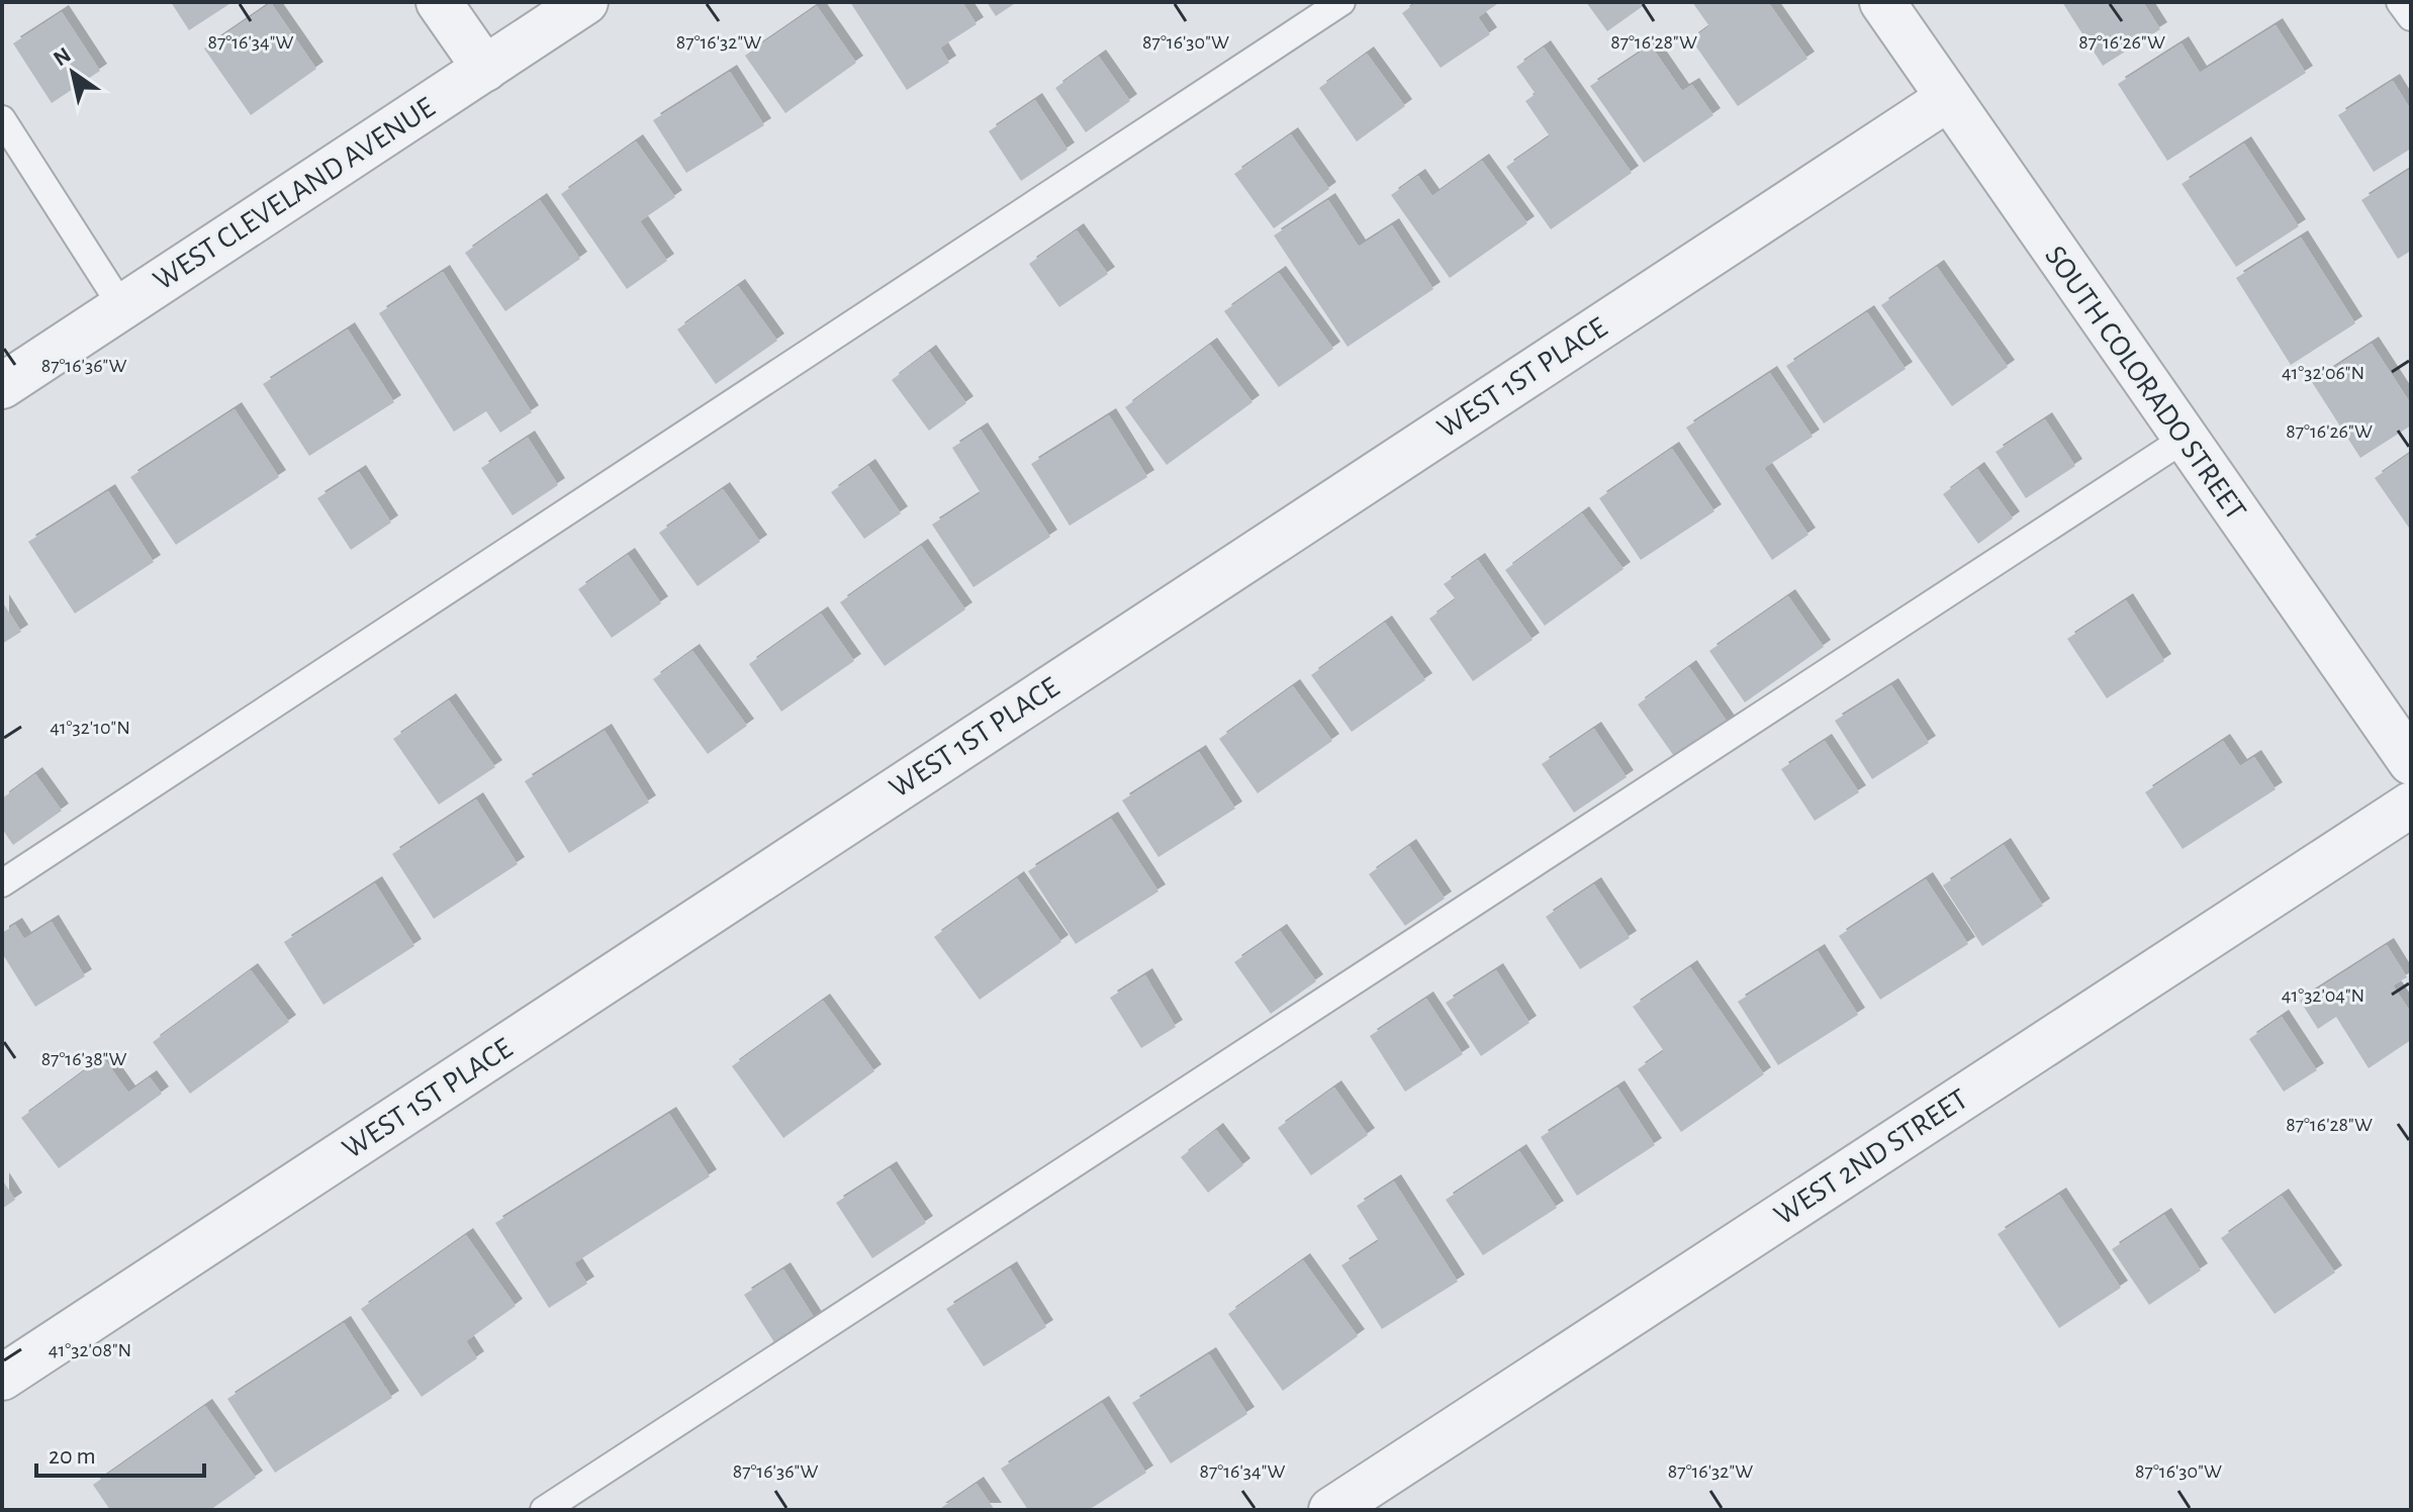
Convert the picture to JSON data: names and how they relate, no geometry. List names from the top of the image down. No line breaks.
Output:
{"streets":{"street":["WEST CLEVELAND AVENUE","WEST 1ST PLACE","SOUTH COLORADO STREET","WEST 2ND STREET"]},"crossings":[["WEST 1ST PLACE","SOUTH COLORADO STREET"]],"scale_bar":"20 m","north":"top left","coordinates":["87°16'34\"W","87°16'32\"W","87°16'30\"W","87°16'28\"W","87°16'26\"W","87°16'36\"W","41°32'06\"N","41°32'10\"N","41°32'04\"N","87°16'38\"W","41°32'08\"N"]}
